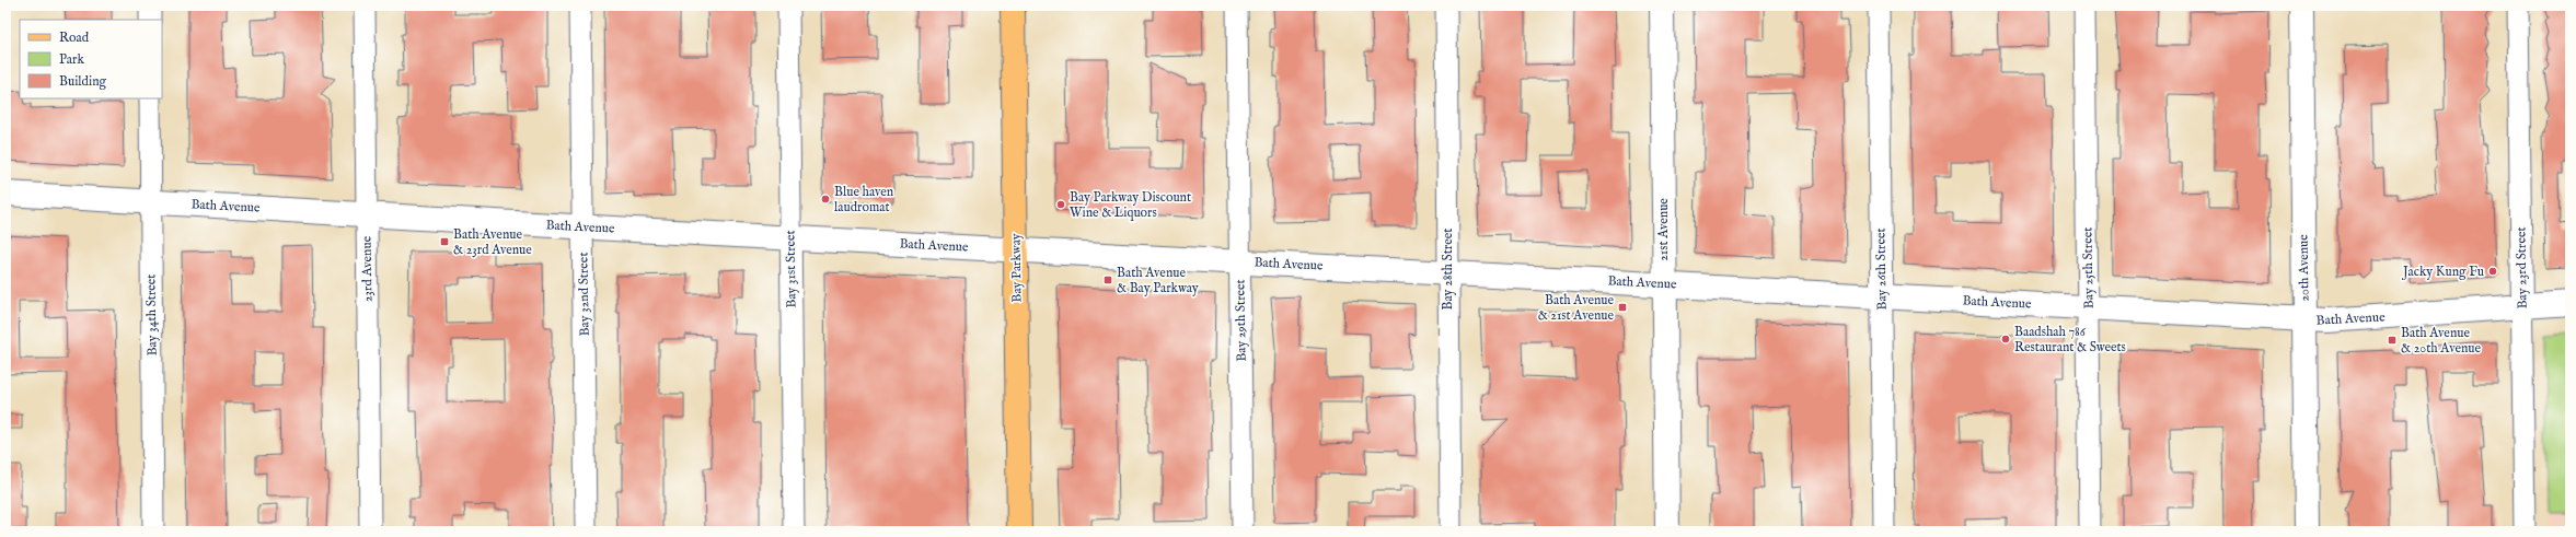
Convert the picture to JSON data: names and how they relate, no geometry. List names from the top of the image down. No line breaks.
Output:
{"streets":{"main road":["Bay Parkway"],"street":["Bath Avenue","21st Avenue","Bay 25th Street","20th Avenue","Bay 23rd Street","23rd Avenue","Bay 31st Street","Bay 28th Street","Bay 26th Street","Bay 32nd Street","Bay 34th Street","Bay 29th Street"]},"crossings":[["Bath Avenue","21st Avenue"],["Bath Avenue","Bay Parkway"],["Bath Avenue","Bay 25th Street"],["Bath Avenue","20th Avenue"],["Bath Avenue","Bay 23rd Street"],["Bath Avenue","23rd Avenue"],["Bath Avenue","Bay 31st Street"],["Bath Avenue","Bay 28th Street"],["Bath Avenue","Bay 26th Street"],["Bath Avenue","Bay 32nd Street"],["Bath Avenue","Bay 34th Street"],["Bath Avenue","Bay 29th Street"]],"places":{"other":["Blue haven laudromat","Bay Parkway Discount Wine & Liquors","Jacky Kung Fu","Baadshah 786 Restaurant & Sweets"],"transit":["Bath Avenue & 23rd Avenue","Bath Avenue & Bay Parkway","Bath Avenue & 21st Avenue","Bath Avenue & 20th Avenue"]},"legend":["Road","Park","Building"]}
